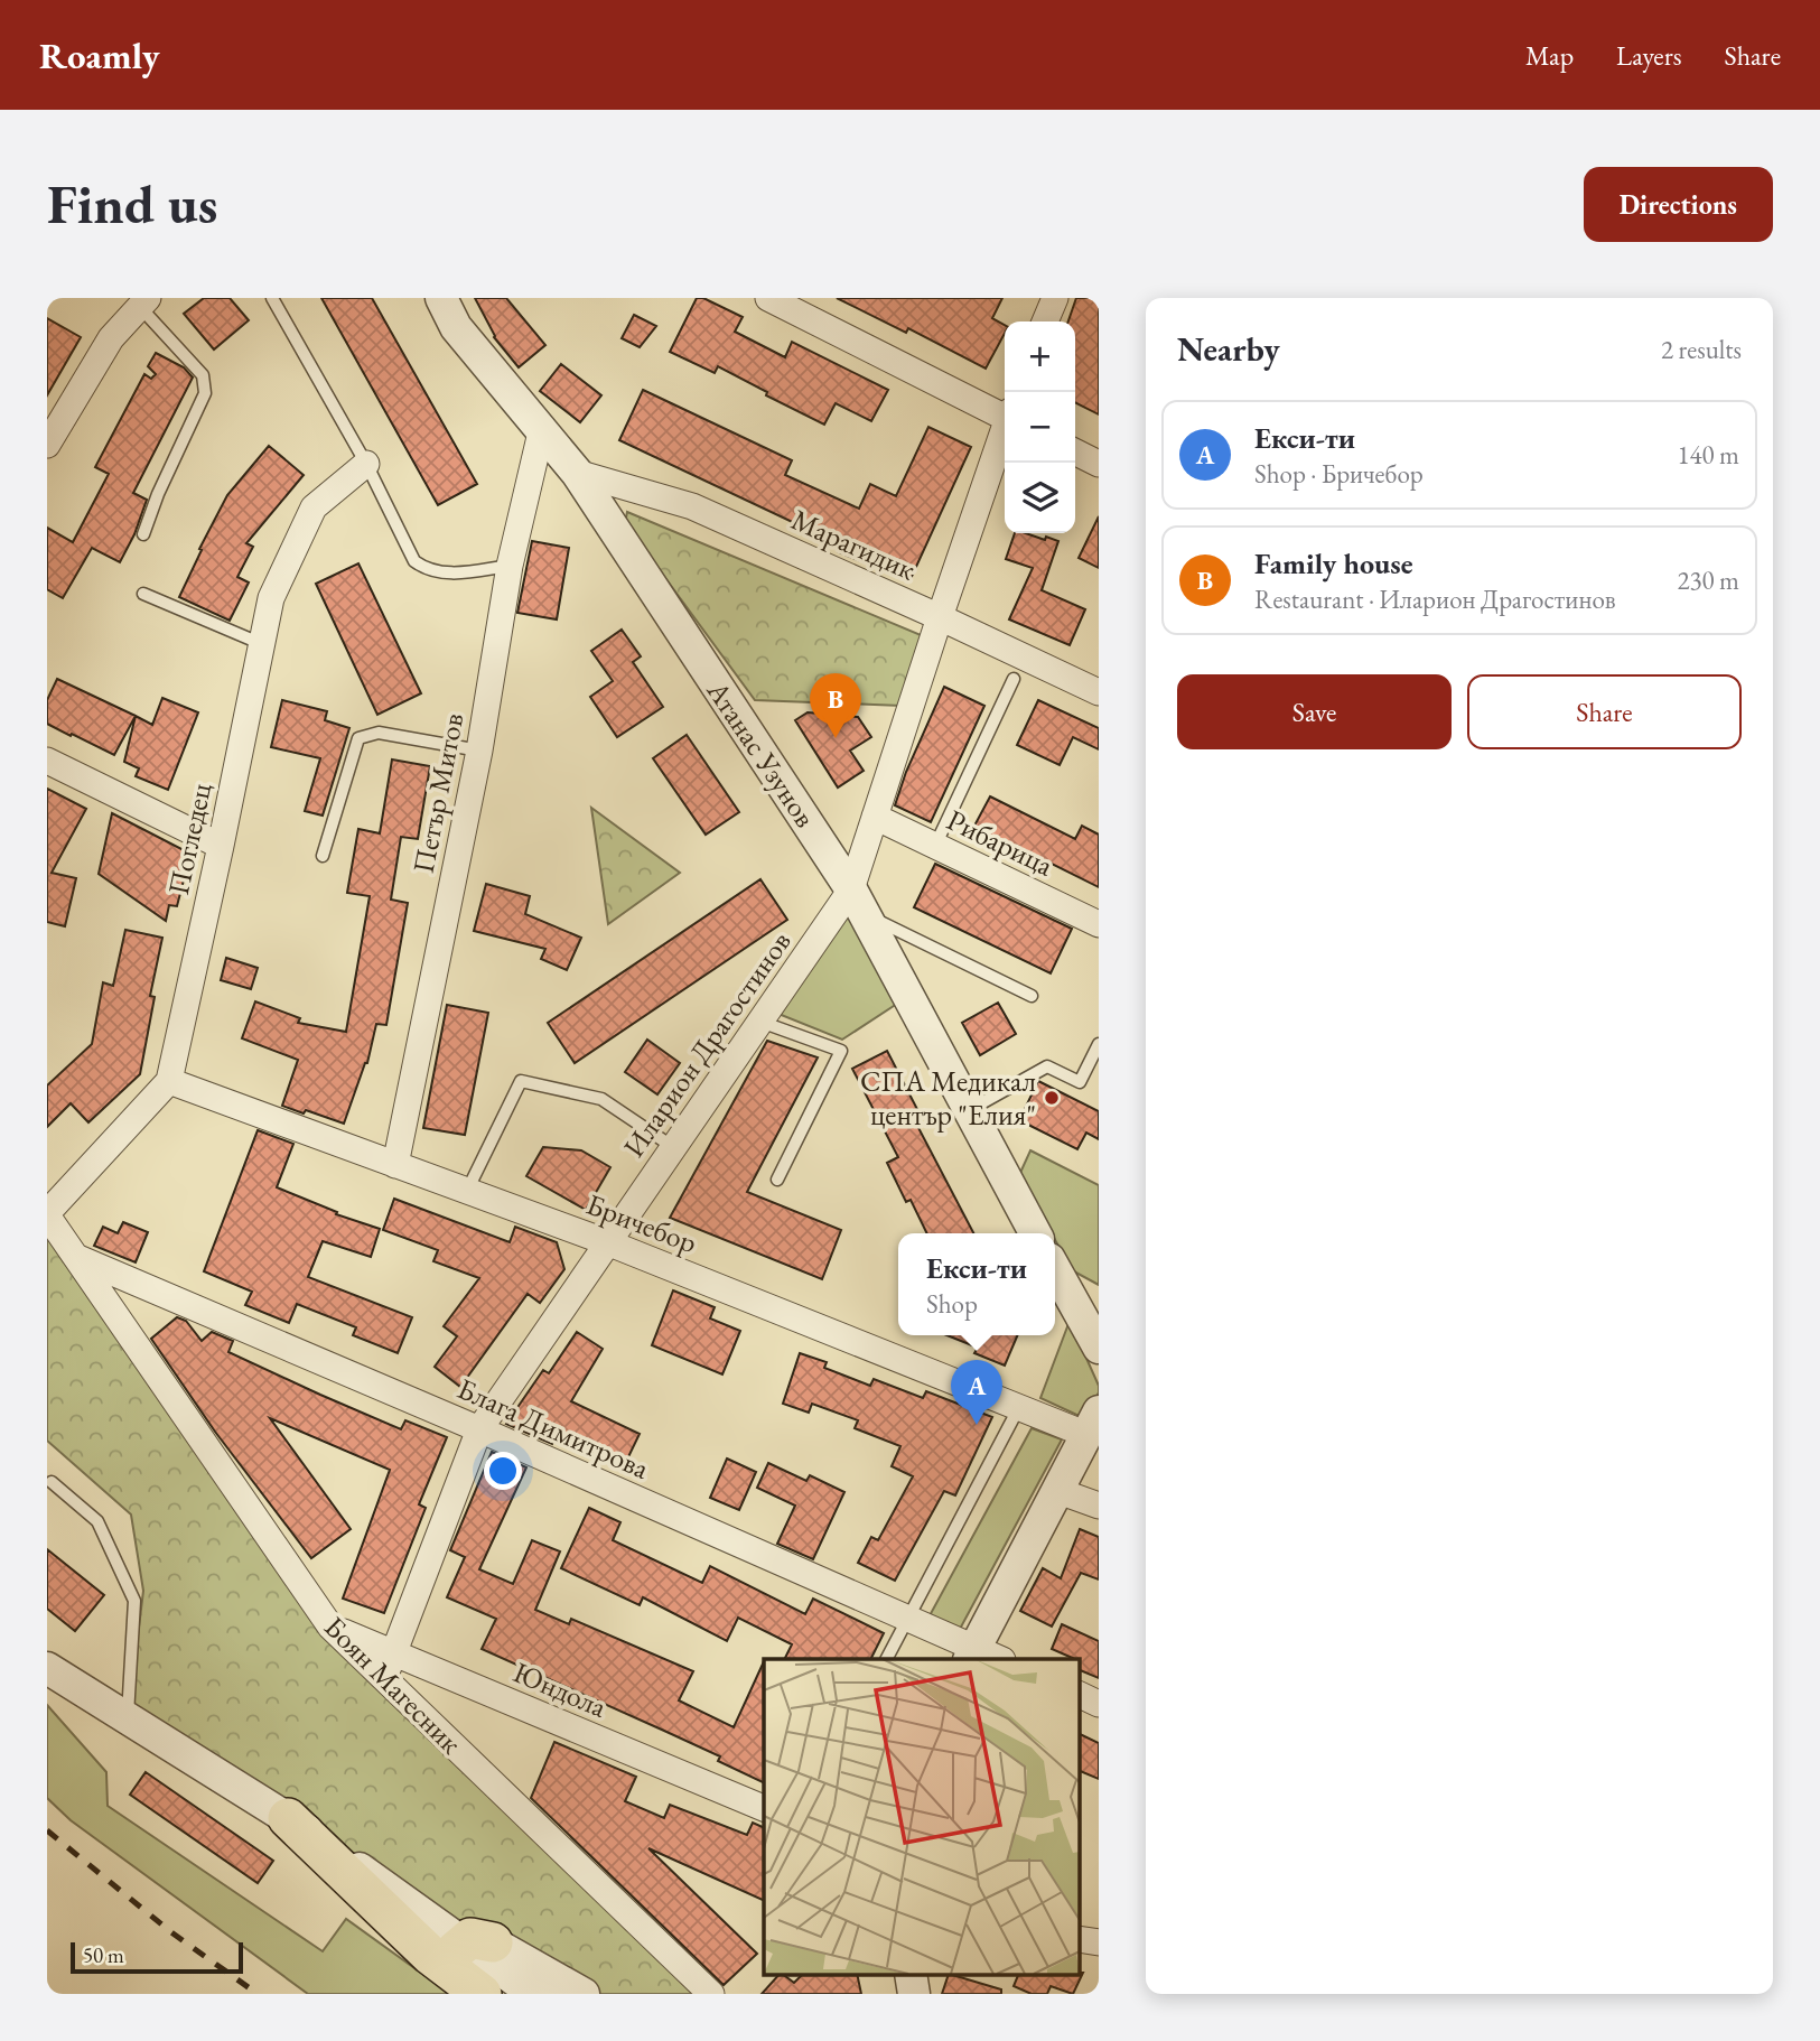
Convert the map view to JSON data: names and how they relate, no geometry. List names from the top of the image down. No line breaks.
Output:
{"streets":{"street":["Марагидик","Атанас Узунов","Петър Митов","Погледец","Рибарица","Иларион Драгостинов","Бричебор","Блага Димитрова","Боян Магесник","Юндола"]},"crossings":[["Марагидик","Атанас Узунов"],["Марагидик","Иларион Драгостинов"],["Атанас Узунов","Петър Митов"],["Атанас Узунов","Иларион Драгостинов"],["Петър Митов","Бричебор"],["Погледец","Бричебор"],["Рибарица","Иларион Драгостинов"],["Иларион Драгостинов","Бричебор"],["Иларион Драгостинов","Блага Димитрова"],["Иларион Драгостинов","Боян Магесник"],["Иларион Драгостинов","Юндола"],["Блага Димитрова","Боян Магесник"],["Боян Магесник","Юндола"]],"places":["СПА Медикaл център \"Елия\""],"scale_bar":"50 m","page":{"header":"Roamly","nav":["Map","Layers","Share"],"buttons":["Directions",["Save","Share"]],"title":"Find us","heading":["Nearby","2 results"],"map_buttons":["+","−"],"list":[{"mark":"A","name":"Екси-ти","note":"Shop · Бричебор","value":"140 m"},{"mark":"B","name":"Family house","note":"Restaurant · Иларион Драгостинов","value":"230 m"}],"pins":["B","A"],"popup":["Екси-ти","Shop"],"scale":"50 m"}}
